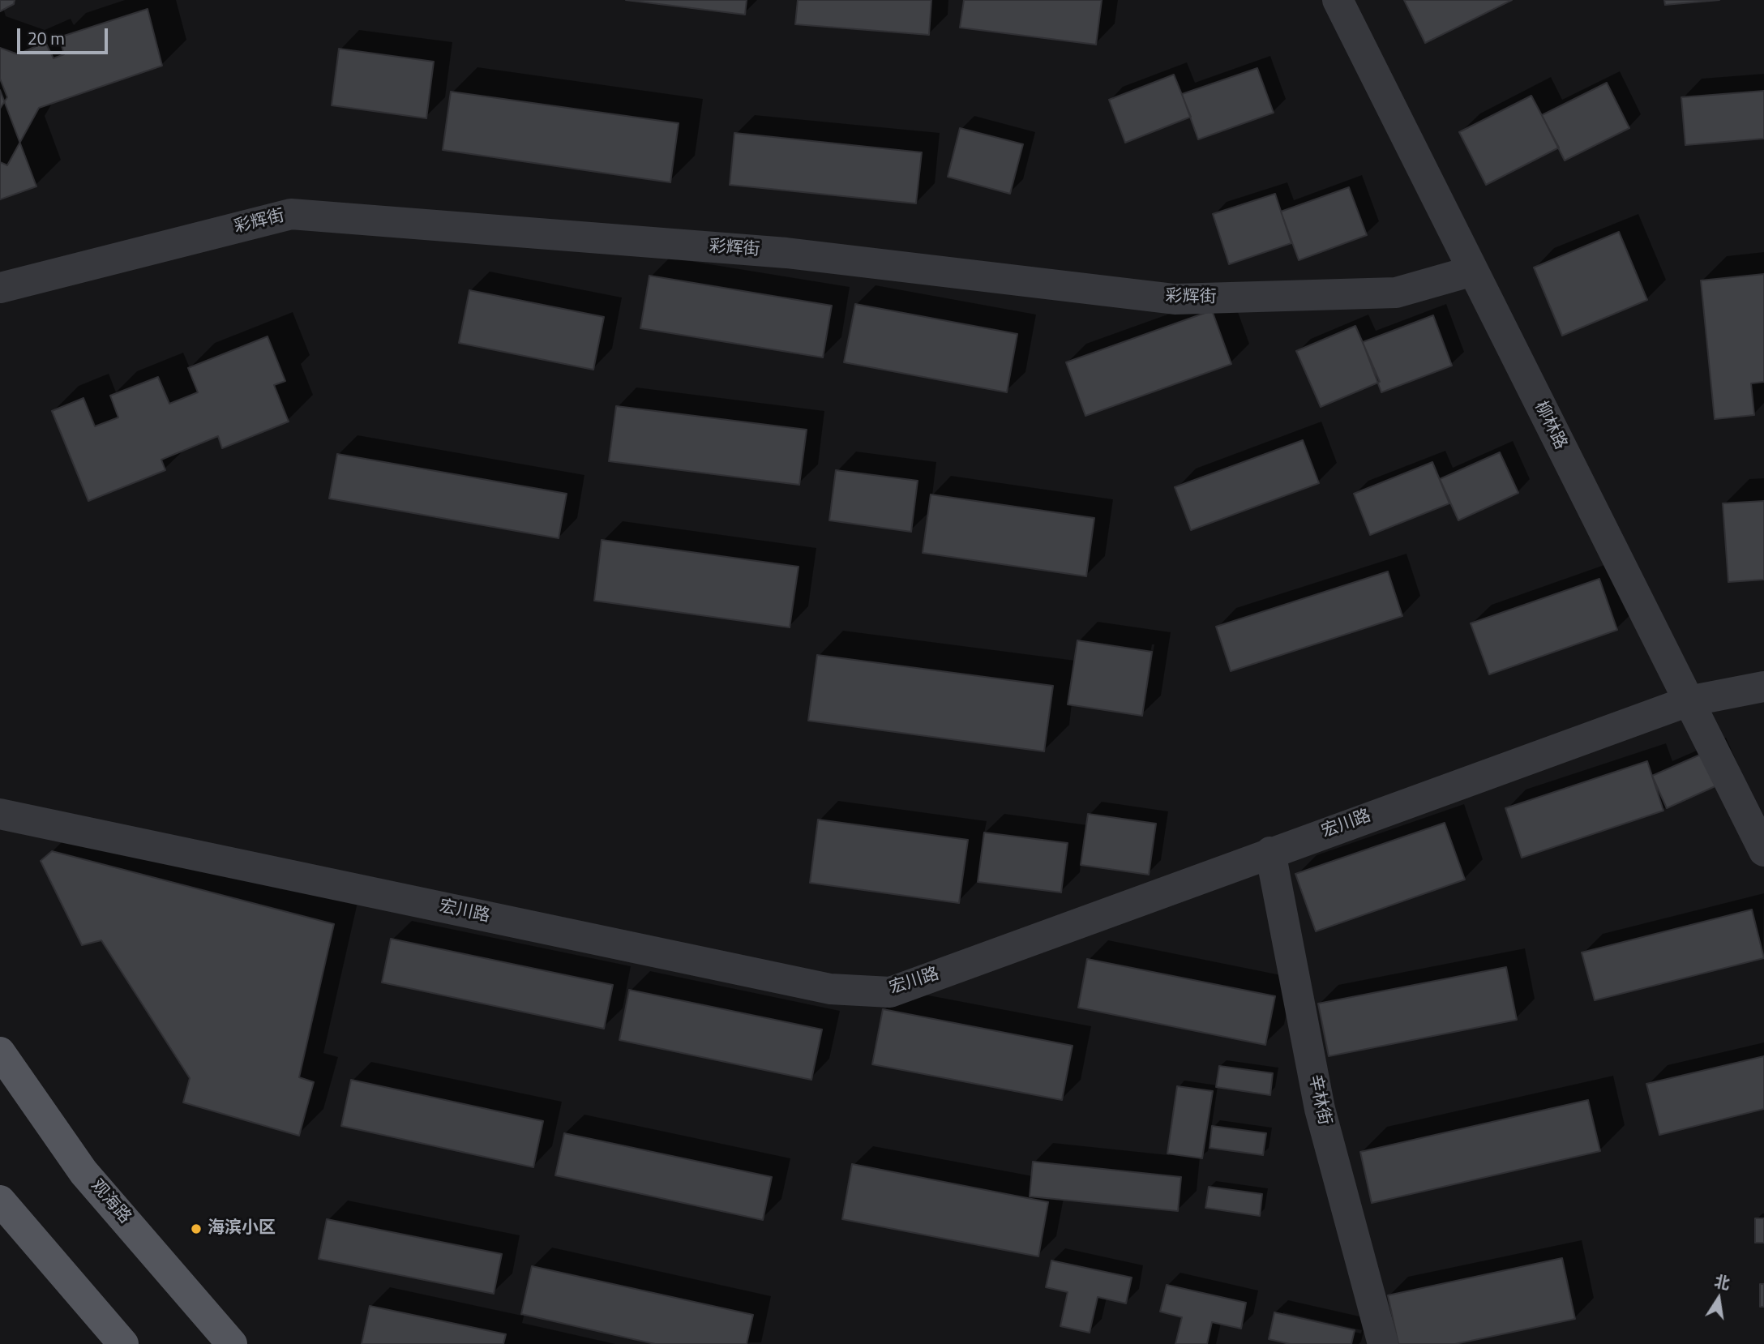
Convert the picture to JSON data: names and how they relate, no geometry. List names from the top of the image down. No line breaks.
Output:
{"streets":{"main road":["观海路"],"street":["彩辉街","柳林路","宏川路","辛林街"]},"crossings":[["彩辉街","柳林路"],["柳林路","宏川路"],["宏川路","辛林街"]],"places":["海滨小区"],"scale_bar":"20 m","north":"top"}
